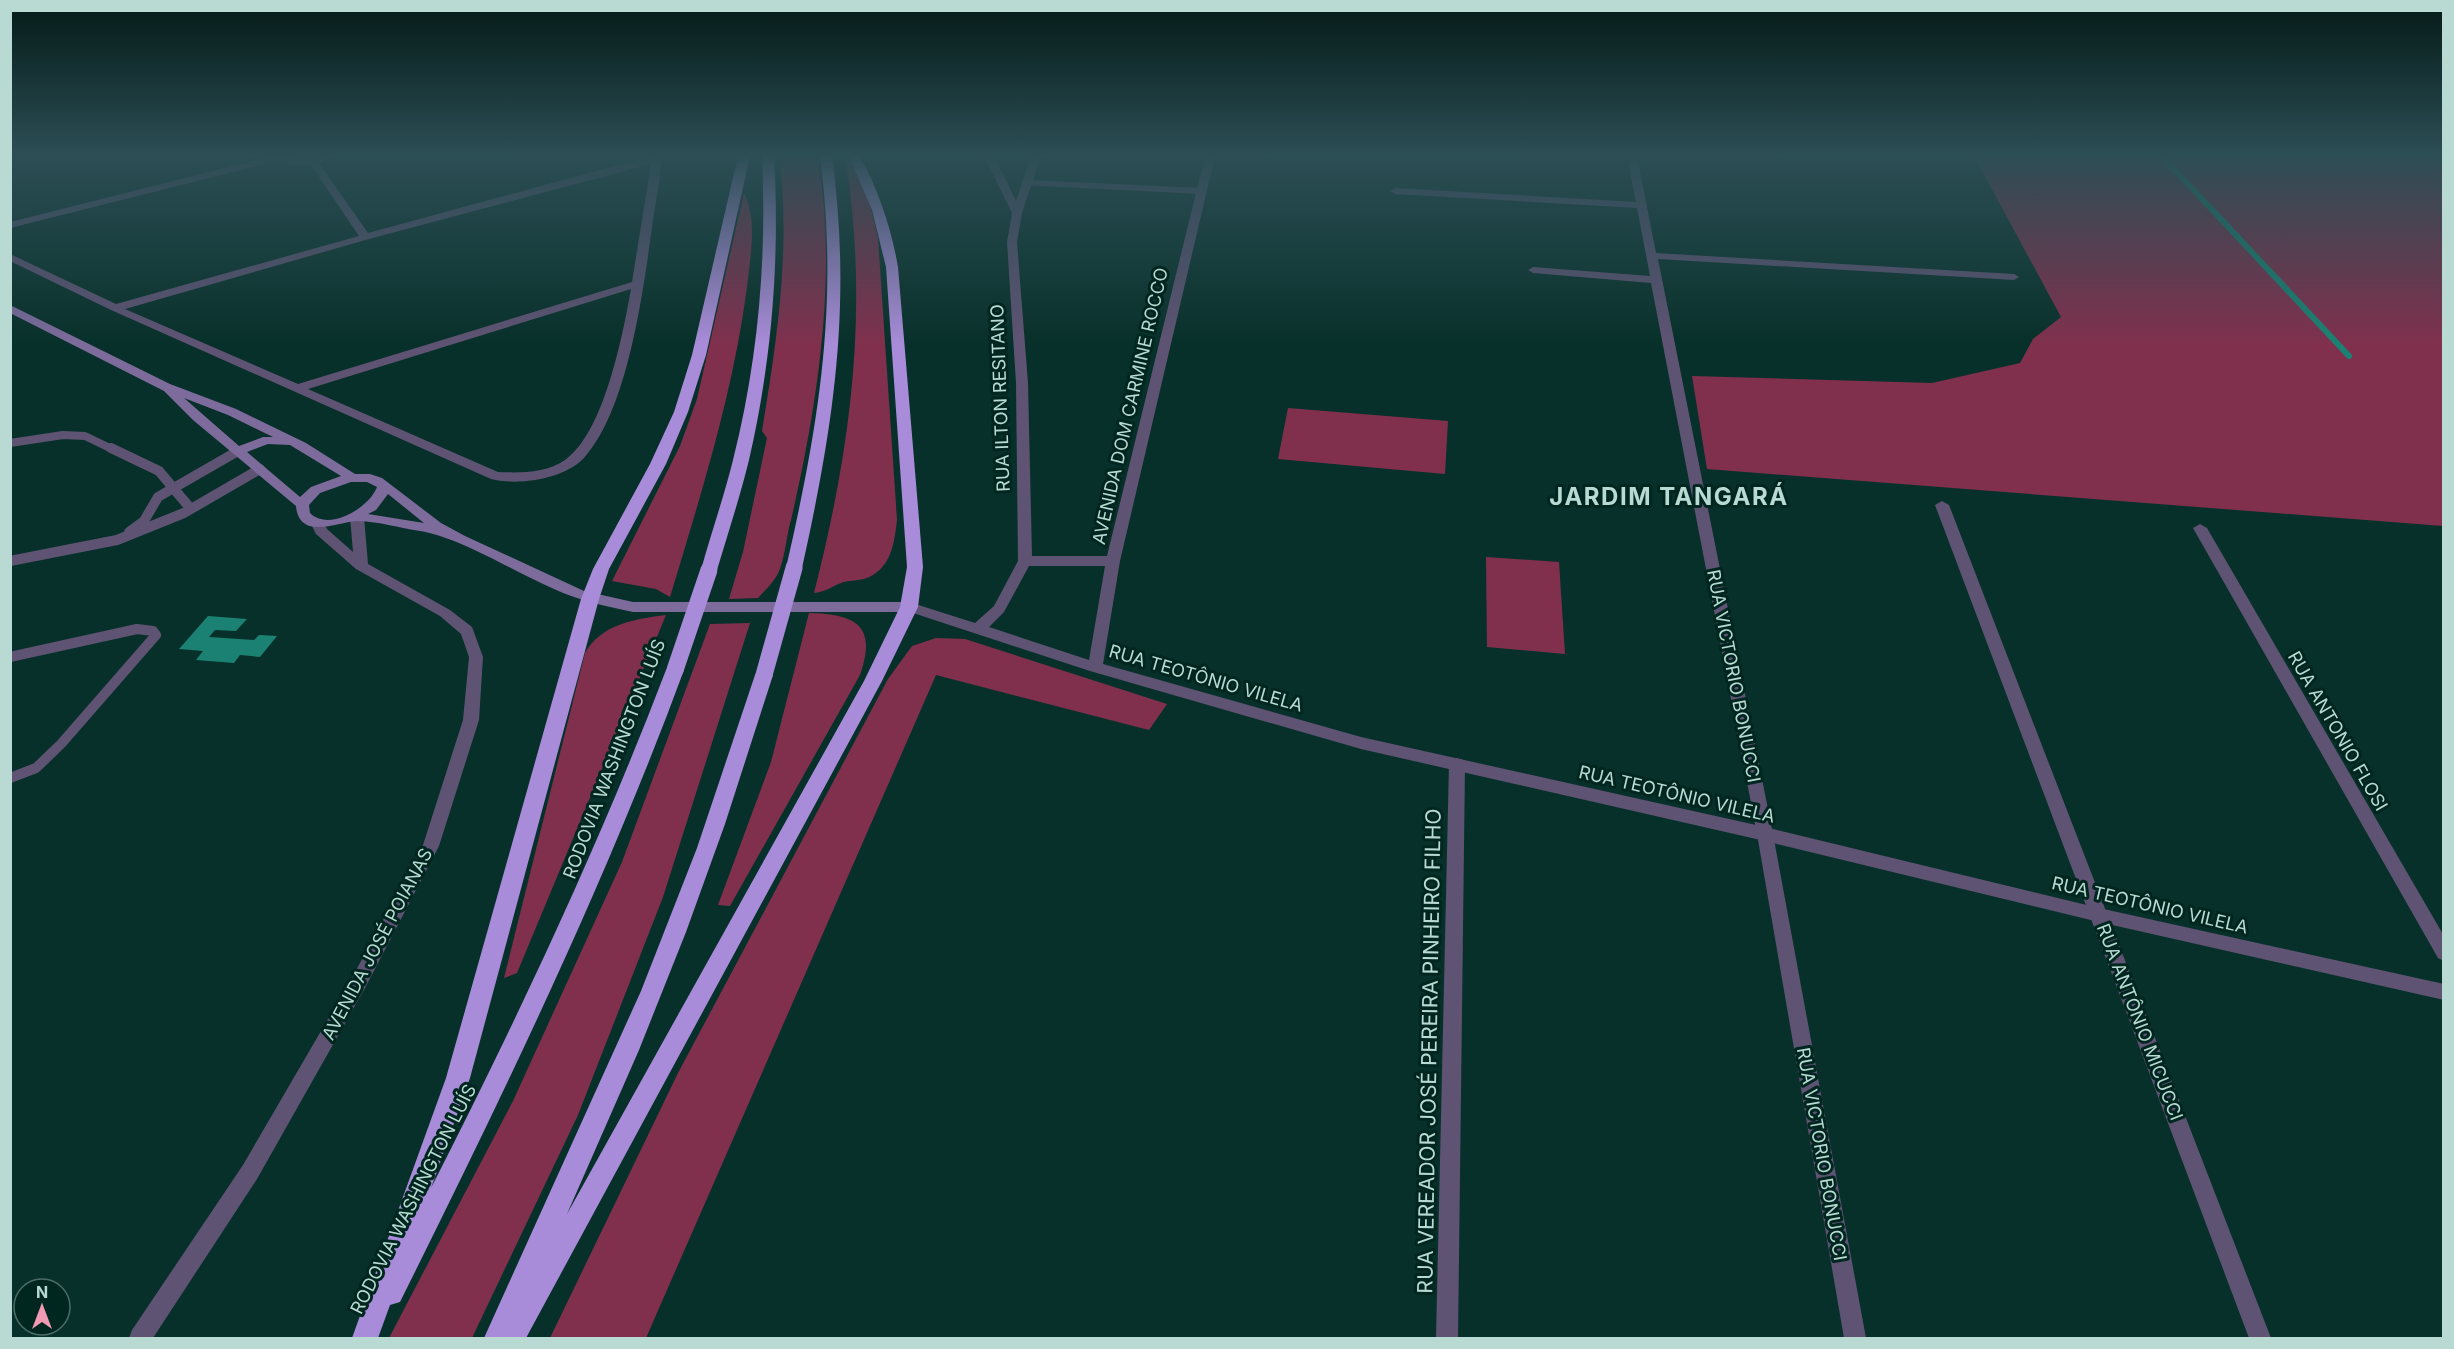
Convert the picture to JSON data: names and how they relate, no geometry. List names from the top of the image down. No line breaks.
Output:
{"streets":{"highway":["RODOVIA WASHINGTON LUÍS"],"street":["RUA ILTON RESITANO","AVENIDA DOM CARMINE ROCCO","RUA VICTORIO BONUCCI","RUA TEOTÔNIO VILELA","RUA ANTONIO FLOSI","AVENIDA JOSÉ POIANAS","RUA ANTÔNIO MICUCCI","RUA VEREADOR JOSÉ PEREIRA PINHEIRO FILHO"]},"crossings":[["RUA ILTON RESITANO","RUA TEOTÔNIO VILELA"],["AVENIDA DOM CARMINE ROCCO","RUA TEOTÔNIO VILELA"],["RUA VICTORIO BONUCCI","RUA TEOTÔNIO VILELA"],["RUA TEOTÔNIO VILELA","RUA ANTÔNIO MICUCCI"],["RUA TEOTÔNIO VILELA","RUA VEREADOR JOSÉ PEREIRA PINHEIRO FILHO"]],"districts":["JARDIM TANGARÁ"],"north":"top"}
